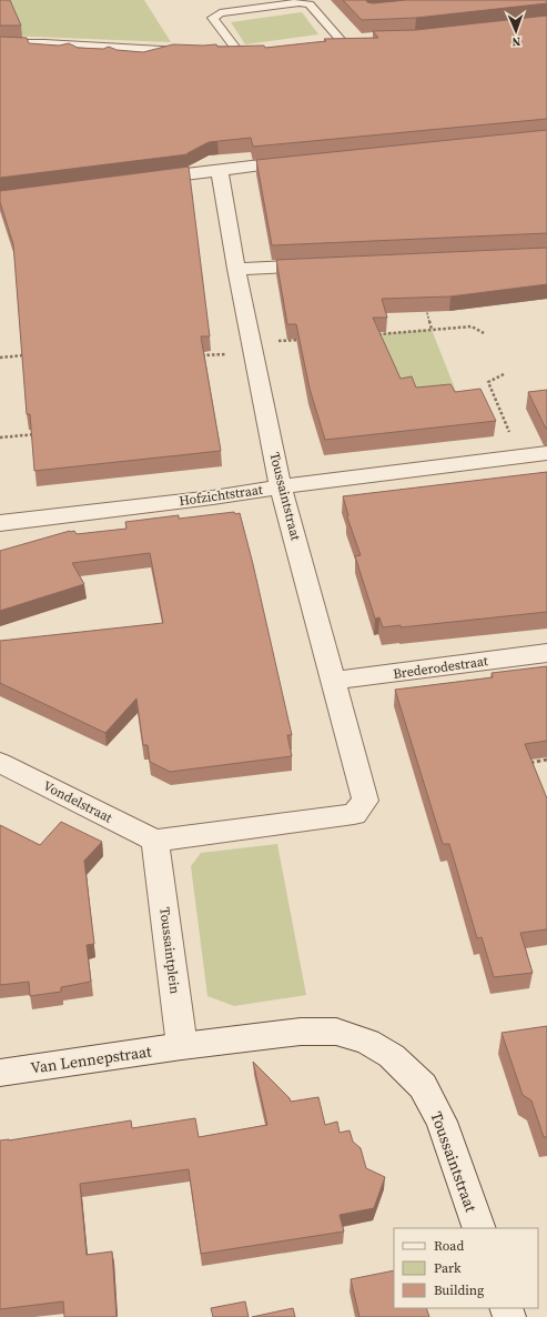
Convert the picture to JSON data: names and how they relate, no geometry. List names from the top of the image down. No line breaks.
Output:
{"streets":{"street":["Hofzichtstraat","Toussaintstraat","Brederodestraat","Vondelstraat","Toussaintplein","Van Lennepstraat"]},"crossings":[["Hofzichtstraat","Toussaintstraat"],["Toussaintstraat","Brederodestraat"],["Toussaintstraat","Vondelstraat"],["Toussaintstraat","Toussaintplein"],["Toussaintstraat","Van Lennepstraat"],["Vondelstraat","Toussaintplein"],["Toussaintplein","Van Lennepstraat"]],"legend":["Road","Park","Building"],"north":"bottom"}
